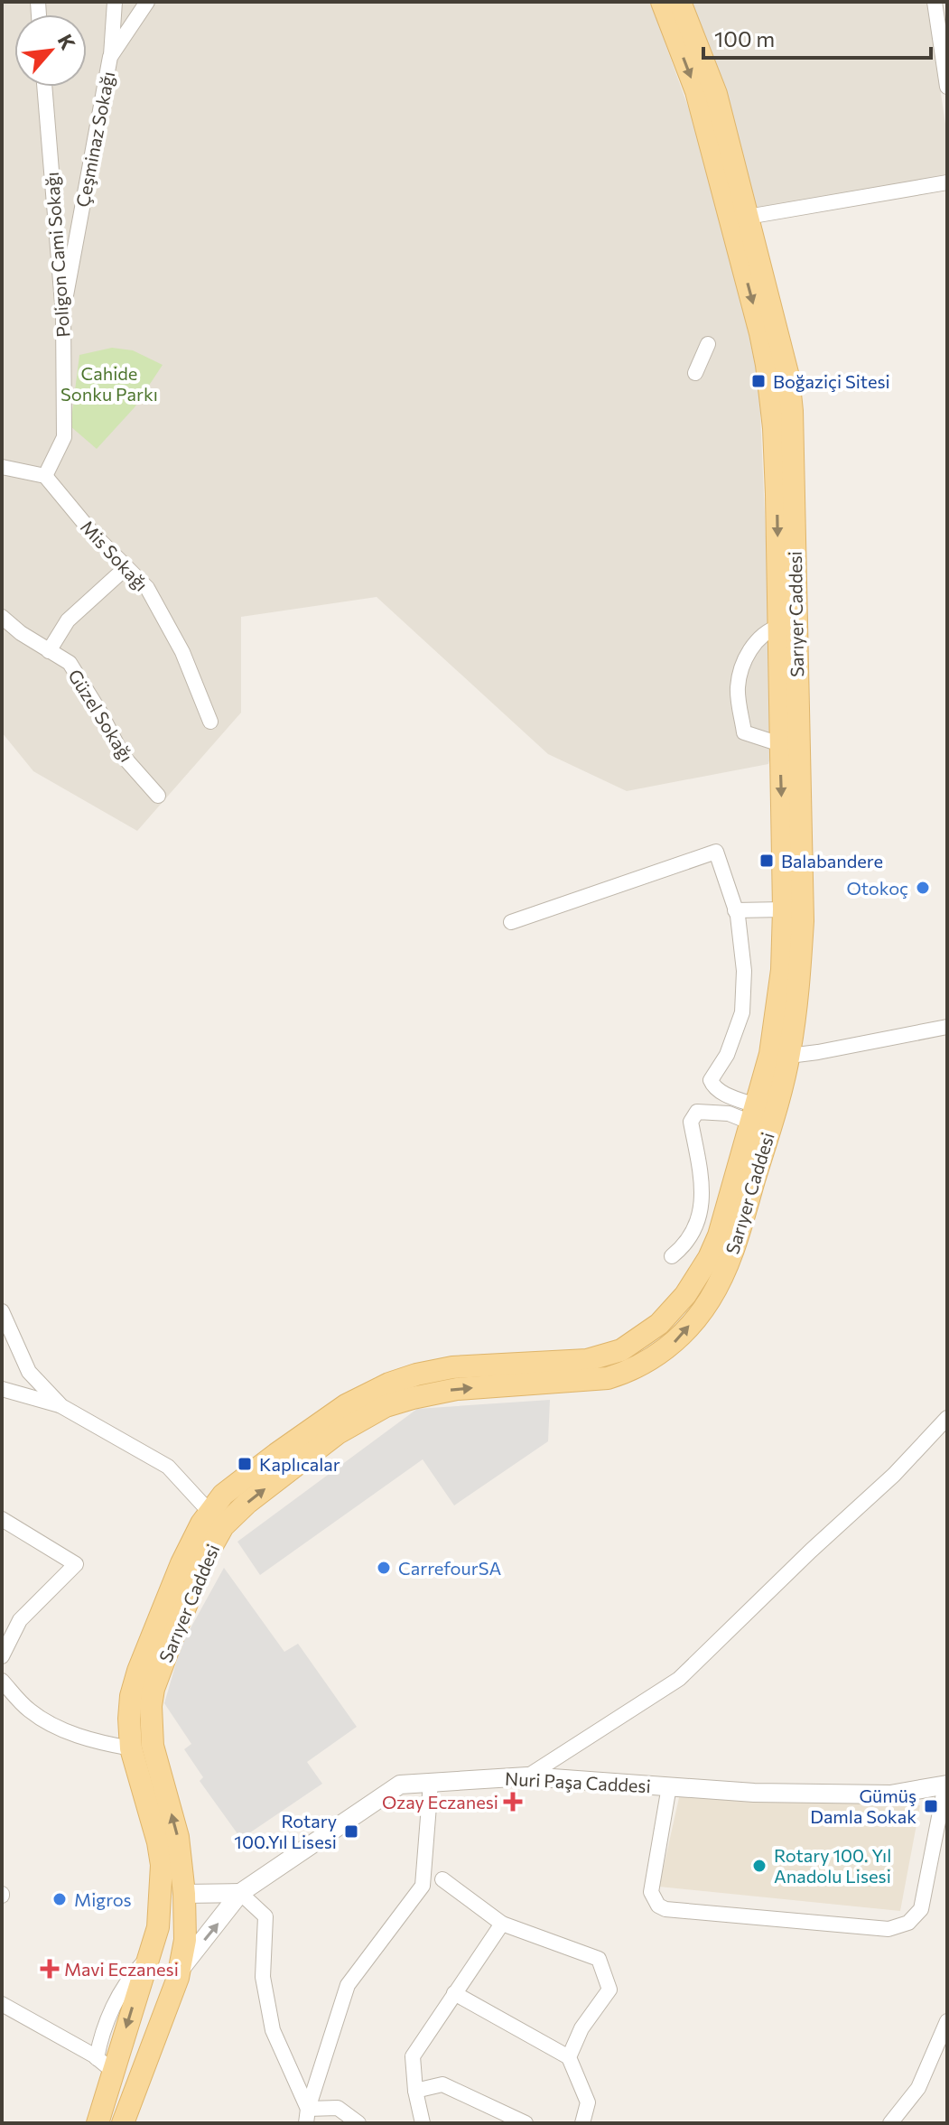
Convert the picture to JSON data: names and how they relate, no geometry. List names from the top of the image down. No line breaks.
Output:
{"streets":{"main road":["Sarıyer Caddesi"],"street":["Çeşminaz Sokağı","Poligon Cami Sokağı","Mis Sokağı","Güzel Sokağı","Nuri Paşa Caddesi"]},"crossings":[["Çeşminaz Sokağı","Poligon Cami Sokağı"],["Poligon Cami Sokağı","Mis Sokağı"],["Sarıyer Caddesi","Nuri Paşa Caddesi"]],"parks":["Cahide Sonku Parkı"],"places":{"transit":["Boğaziçi Sitesi","Balabandere","Kaplıcalar","Gümüş Damla Sokak","Rotary 100.Yıl Lisesi"],"other":["Otokoç","CarrefourSA","Rotary 100. Yıl Anadolu Lisesi","Migros"],"health":["Ozay Eczanesi","Mavi Eczanesi"]},"scale_bar":"100 m","north":"top right"}
